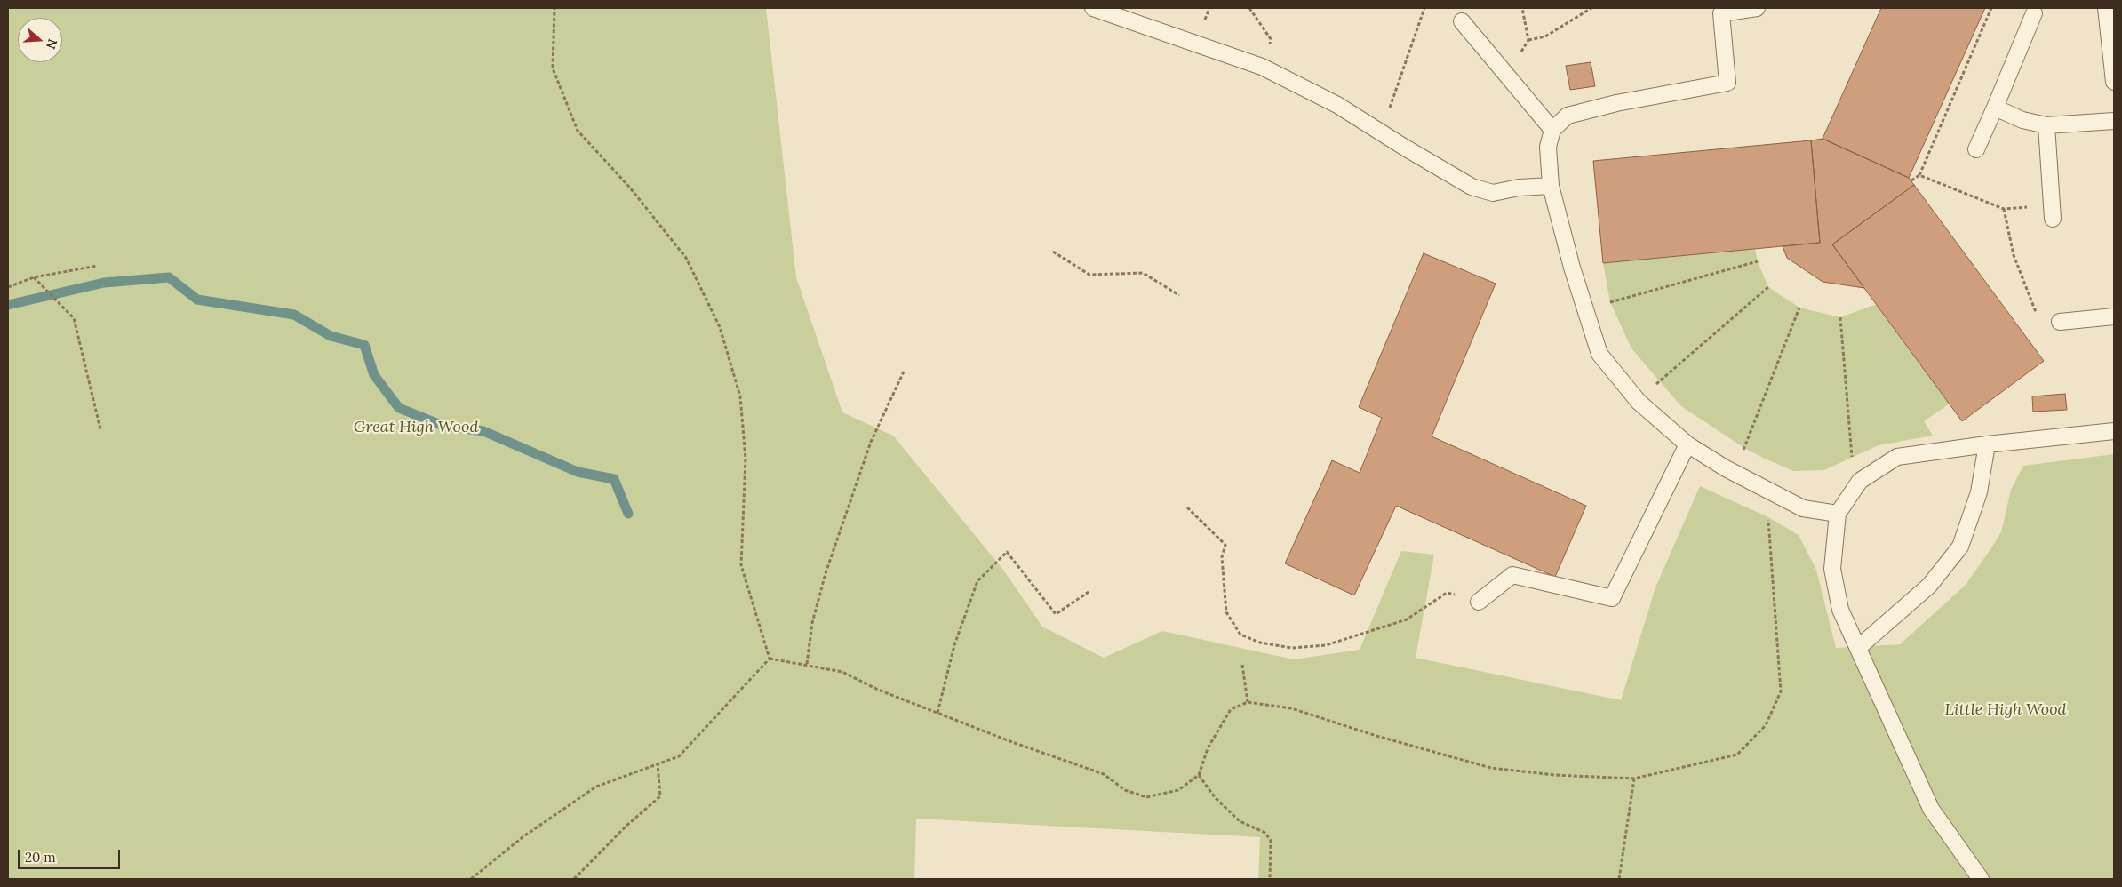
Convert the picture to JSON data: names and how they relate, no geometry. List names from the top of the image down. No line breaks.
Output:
{"parks":["Great High Wood","Little High Wood"],"scale_bar":"20 m","north":"right"}
